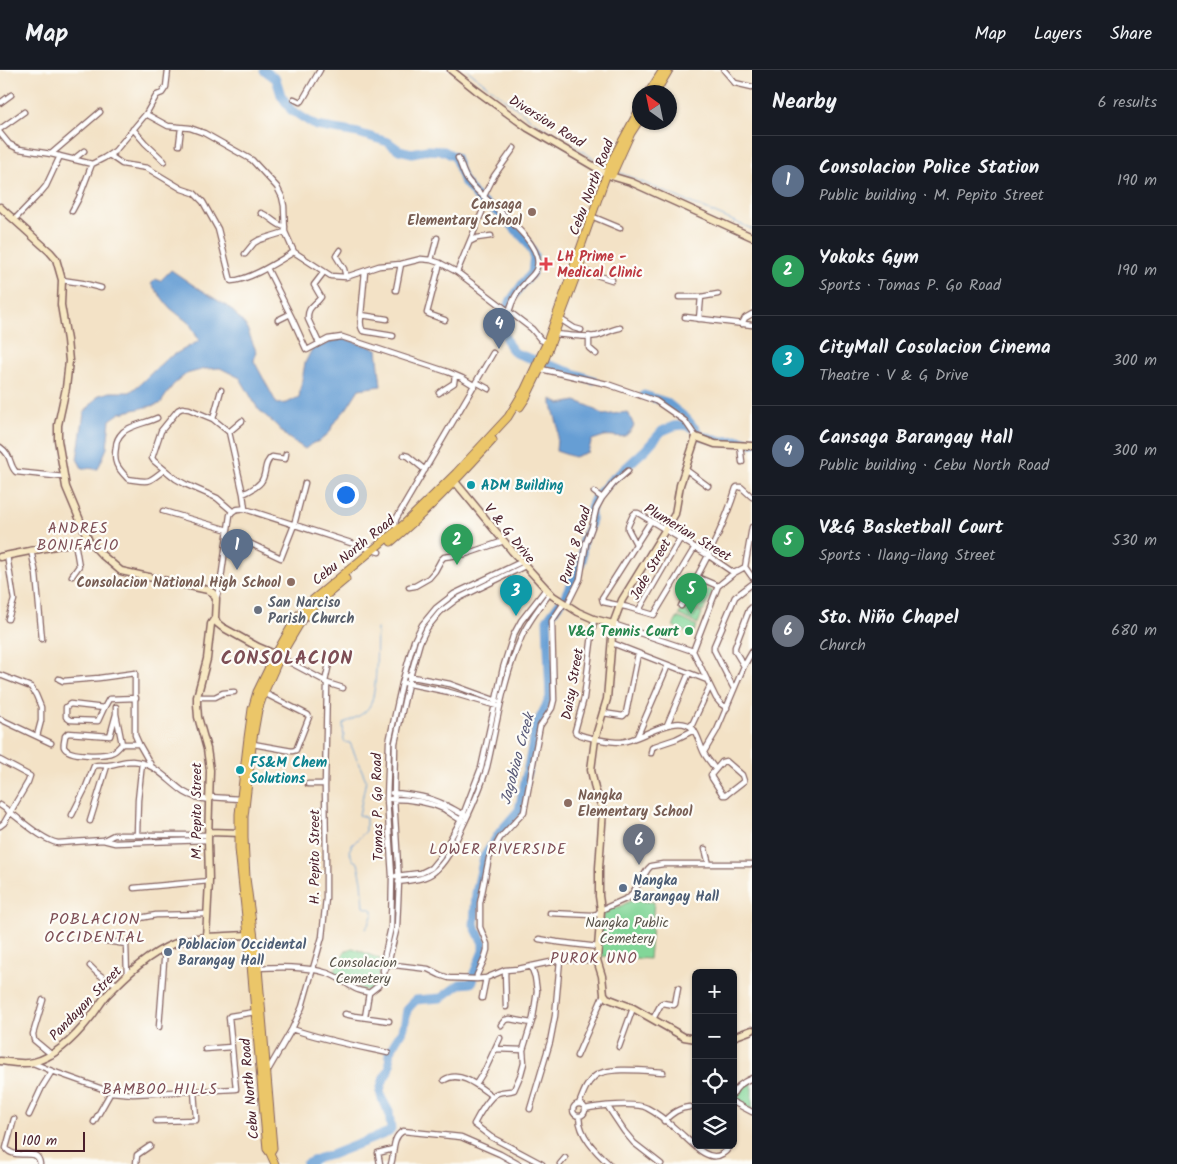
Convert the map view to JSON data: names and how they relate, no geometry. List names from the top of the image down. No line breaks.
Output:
{"streets":{"main road":["Cebu North Road"],"street":["Diversion Road","Plumerian Street","V & G Drive","Purok 8 Road","Jade Street","Daisy Street","Tomas P. Go Road","M. Pepito Street","H. Pepito Street","Pandayan Street"]},"crossings":[["Diversion Road","Cebu North Road"],["Cebu North Road","V & G Drive"],["Cebu North Road","H. Pepito Street"],["Cebu North Road","Pandayan Street"],["Plumerian Street","Jade Street"],["V & G Drive","Purok 8 Road"],["V & G Drive","Daisy Street"],["V & G Drive","Tomas P. Go Road"],["M. Pepito Street","Pandayan Street"]],"districts":["ANDRES BONIFACIO","CONSOLACION","LOWER RIVERSIDE","POBLACION OCCIDENTAL","PUROK UNO","BAMBOO HILLS"],"water":["Jagobiao Creek"],"parks":["Nangka Public Cemetery","Consolacion Cemetery"],"places":{"other":["Cansaga Elementary School","ADM Building","Consolacion National High School","San Narciso Parish Church","V&G Tennis Court","FS&M Chem Solutions","Nangka Elementary School","Nangka Barangay Hall","Poblacion Occidental Barangay Hall"],"health":["LH Prime - Medical Clinic"]},"scale_bar":"100 m","north":"top left","page":{"header":"Map","nav":["Map","Layers","Share"],"heading":["Nearby","6 results"],"list":[{"mark":"1","name":"Consolacion Police Station","note":"Public building · M. Pepito Street","value":"190 m"},{"mark":"2","name":"Yokoks Gym","note":"Sports · Tomas P. Go Road","value":"190 m"},{"mark":"3","name":"CityMall Cosolacion Cinema","note":"Theatre · V & G Drive","value":"300 m"},{"mark":"4","name":"Cansaga Barangay Hall","note":"Public building · Cebu North Road","value":"300 m"},{"mark":"5","name":"V&G Basketball Court","note":"Sports · Ilang-ilang Street","value":"530 m"},{"mark":"6","name":"Sto. Niño Chapel","note":"Church","value":"680 m"}],"pins":["4","2","1","5","3","6"],"map_buttons":["+","−"],"scale":"100 m"}}
